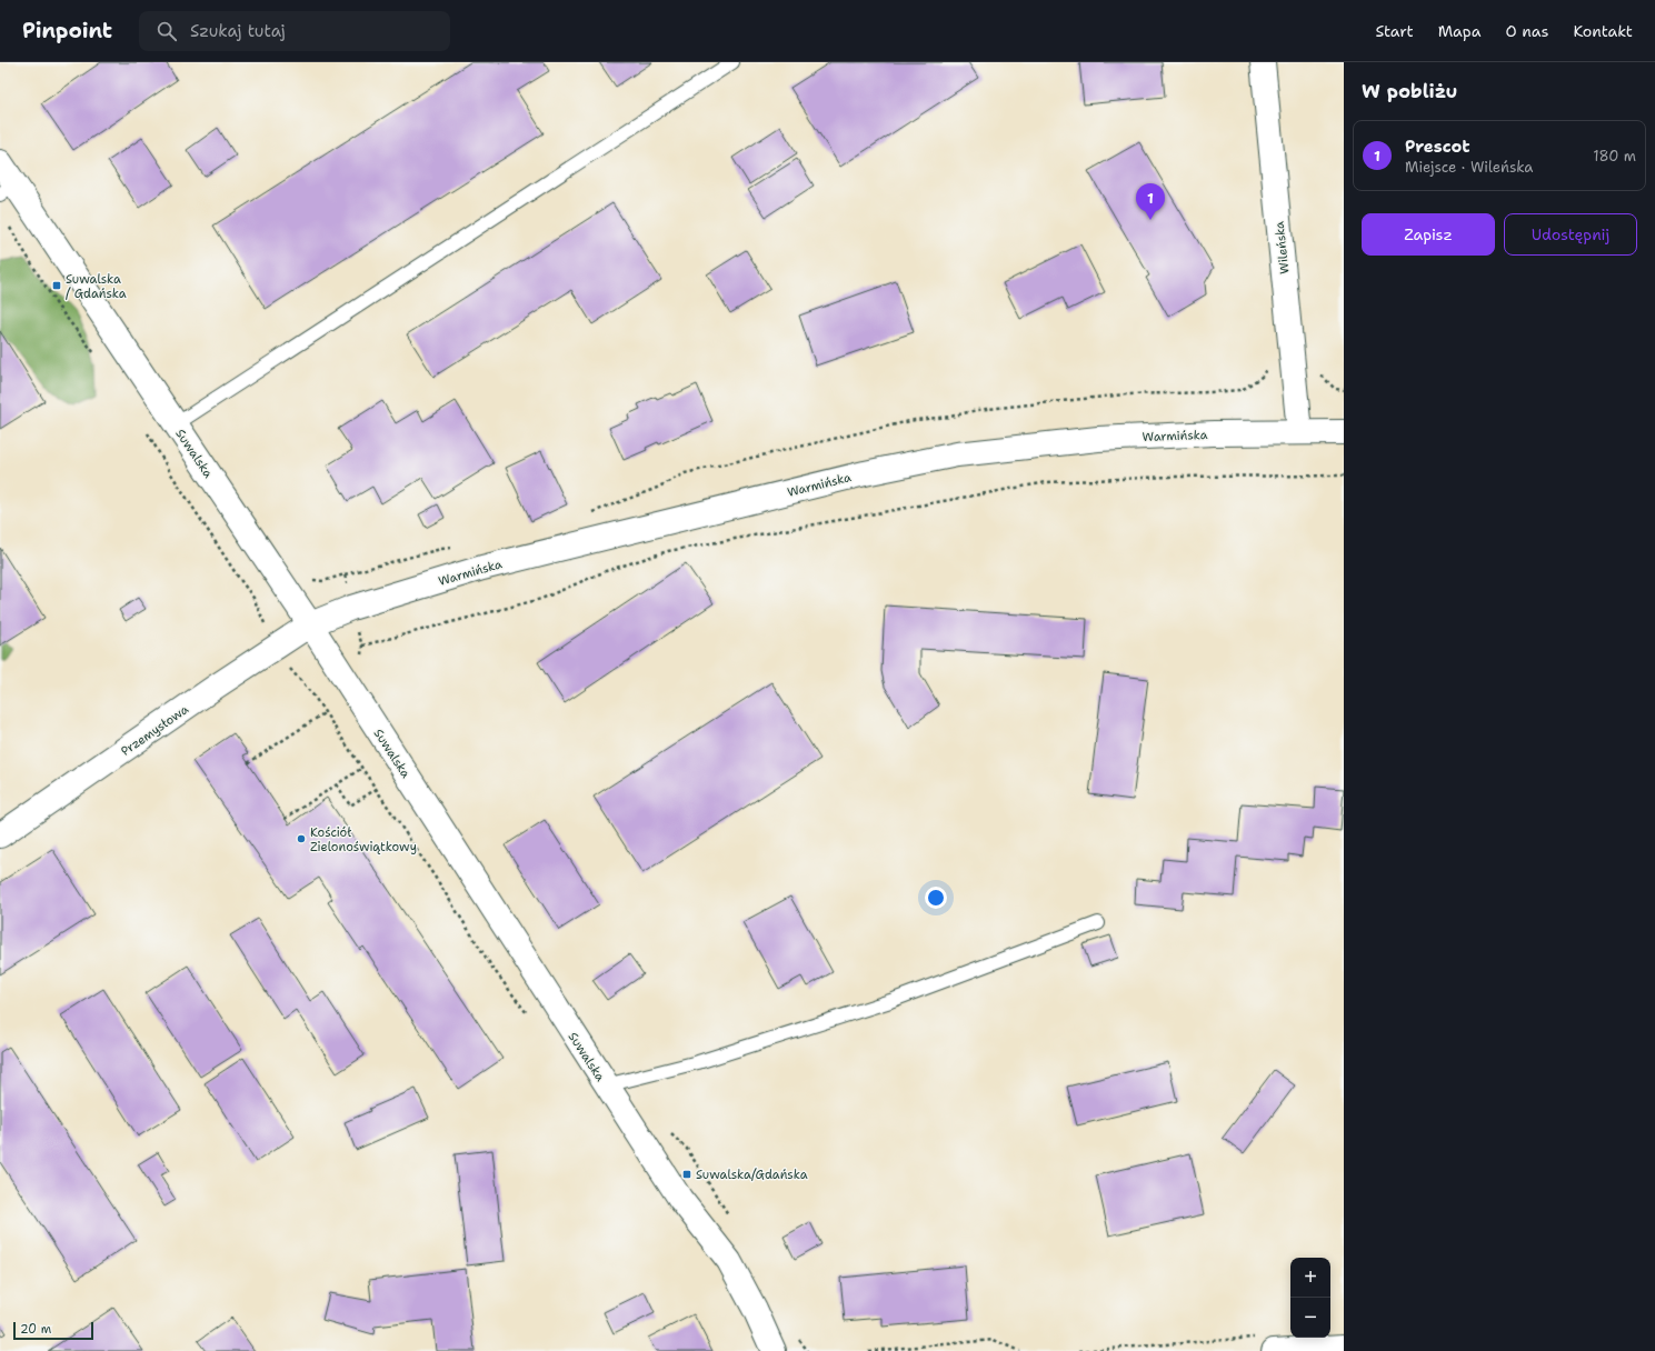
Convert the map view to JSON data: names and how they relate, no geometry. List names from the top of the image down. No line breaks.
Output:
{"streets":{"street":["Wileńska","Warmińska","Suwalska","Przemysłowa"]},"crossings":[["Wileńska","Warmińska"],["Warmińska","Suwalska"],["Warmińska","Przemysłowa"],["Suwalska","Przemysłowa"]],"places":{"transit":["Suwalska / Gdańska","Suwalska/Gdańska"],"other":["Kościół Zielonoświątkowy"]},"scale_bar":"20 m","page":{"header":"Pinpoint","search":"Szukaj tutaj","nav":["Start","Mapa","O nas","Kontakt"],"heading":"W pobliżu","list":[{"mark":"1","name":"Prescot","note":"Miejsce · Wileńska","value":"180 m"}],"pins":"1","buttons":["Zapisz","Udostępnij"],"map_buttons":["+","−"],"scale":"20 m"}}
